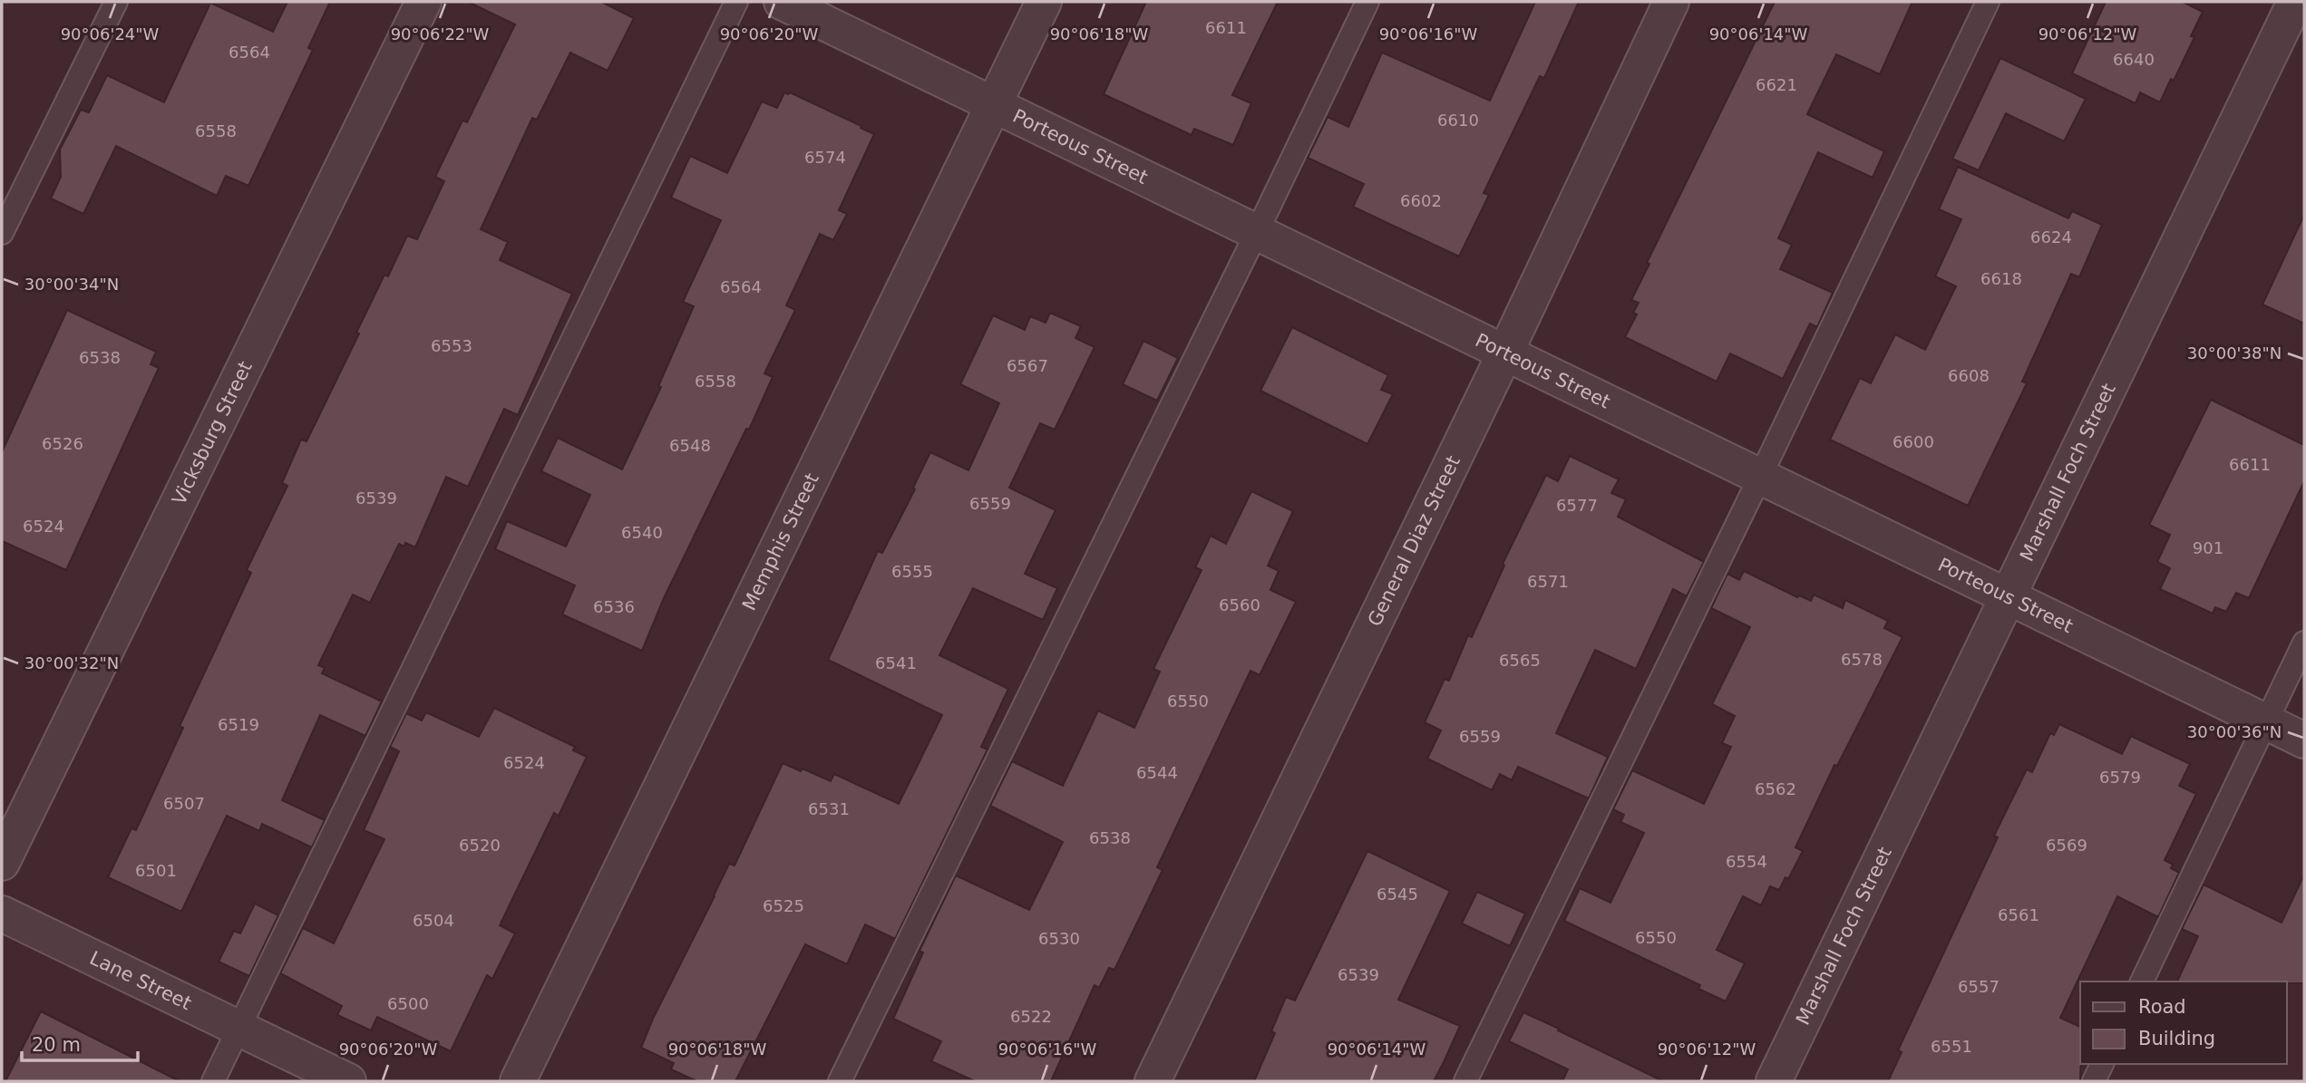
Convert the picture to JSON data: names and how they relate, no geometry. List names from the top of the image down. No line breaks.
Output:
{"streets":{"street":["Porteous Street","Vicksburg Street","Marshall Foch Street","Memphis Street","General Diaz Street","Lane Street"]},"crossings":[["Porteous Street","Marshall Foch Street"],["Porteous Street","Memphis Street"],["Porteous Street","General Diaz Street"]],"house_numbers":["6611","6564","6640","6621","6610","6558","6574","6602","6624","6618","6564","6553","6538","6567","6608","6558","6600","6526","6548","6611","6539","6559","6577","6524","6540","901","6555","6571","6560","6536","6578","6565","6541","6550","6519","6559","6524","6544","6579","6562","6507","6531","6538","6520","6569","6554","6501","6545","6525","6561","6504","6550","6530","6539","6557","6500","6522","6551"],"legend":["Road","Building"],"scale_bar":"20 m","coordinates":["90°06'24\"W","90°06'22\"W","90°06'20\"W","90°06'18\"W","90°06'16\"W","90°06'14\"W","90°06'12\"W","30°00'34\"N","30°00'38\"N","30°00'32\"N","30°00'36\"N"]}
